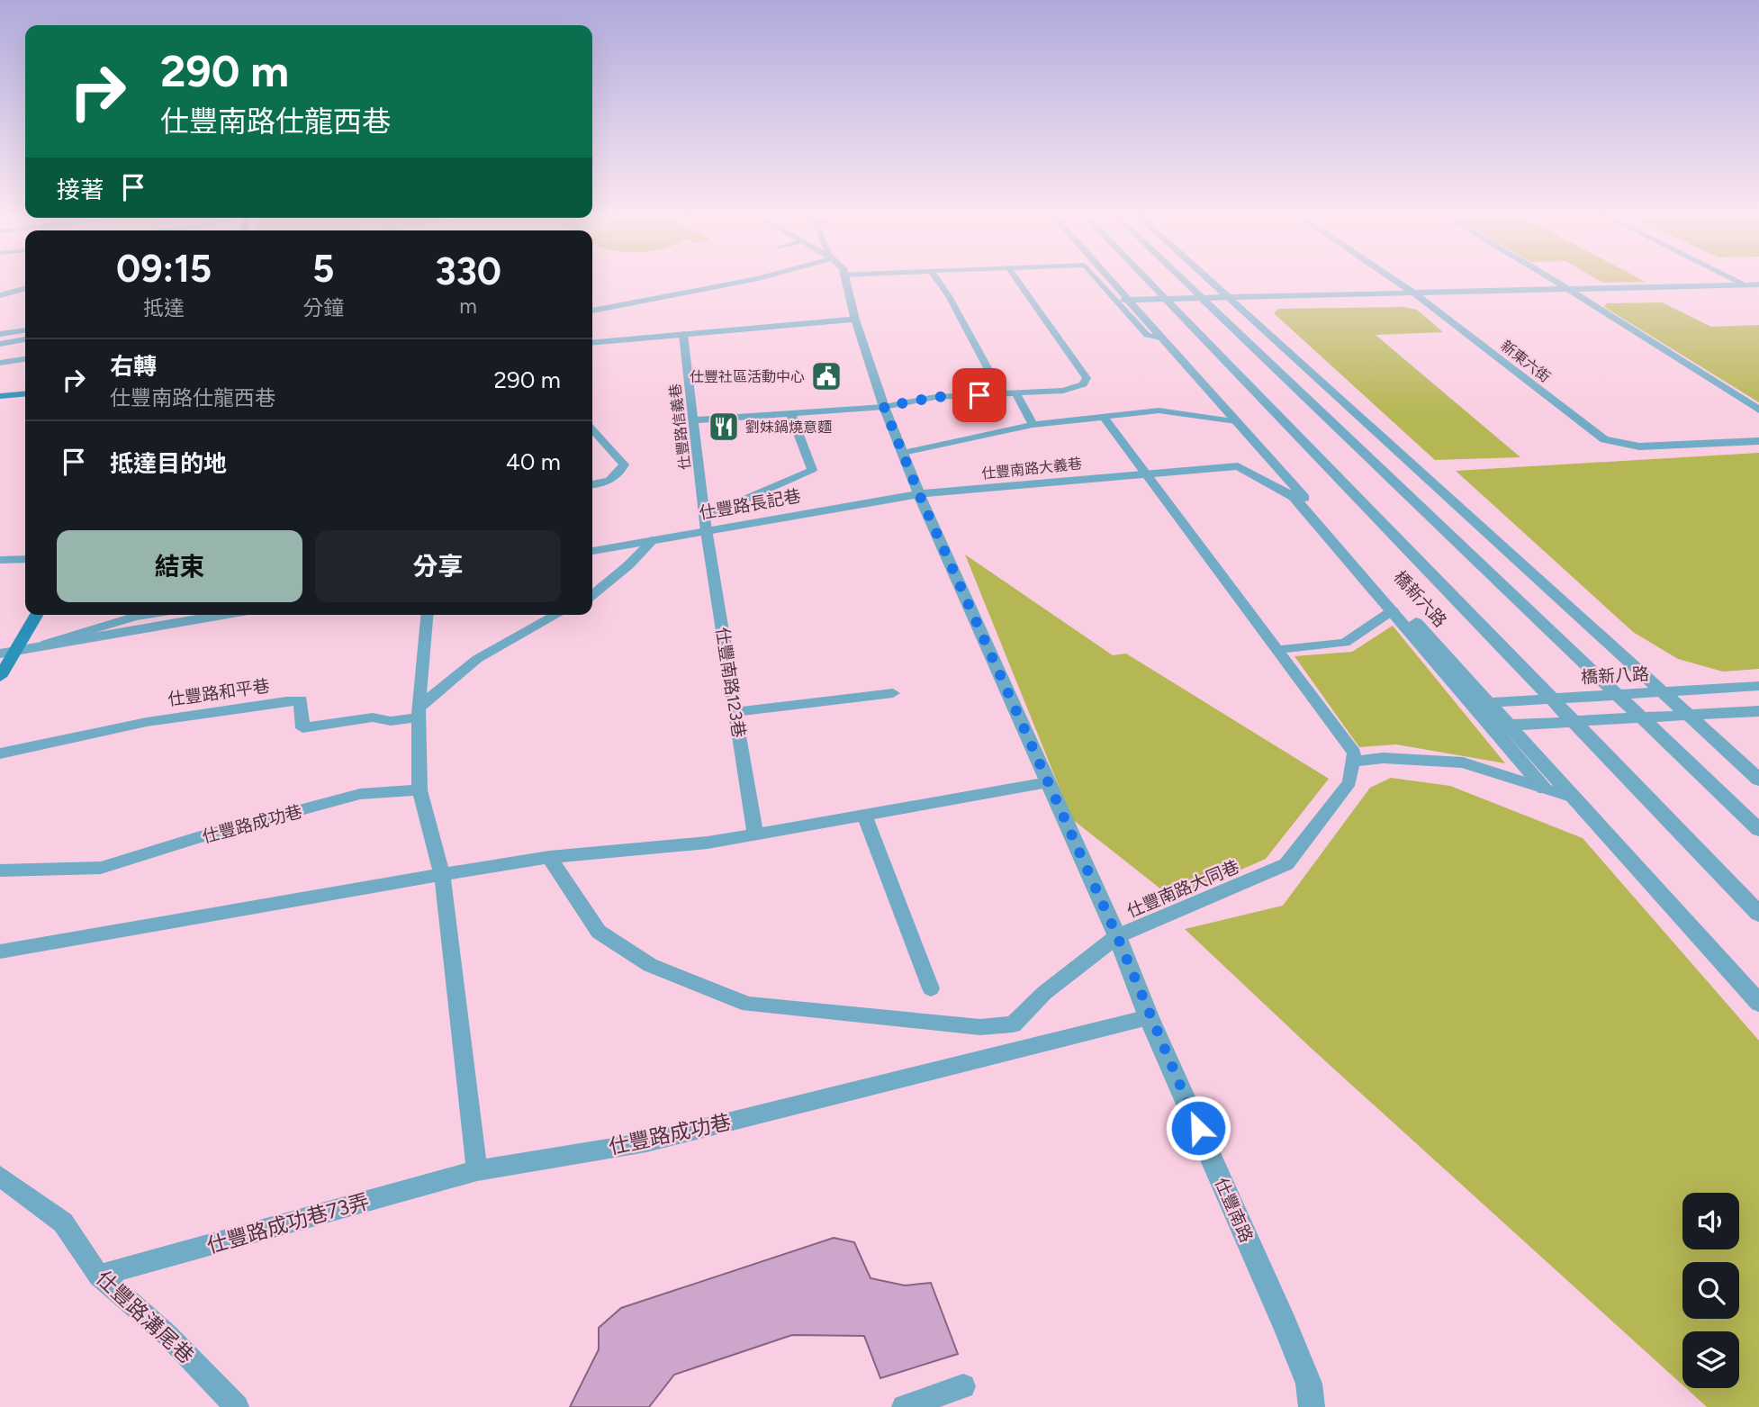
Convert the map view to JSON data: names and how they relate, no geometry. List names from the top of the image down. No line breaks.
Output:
{"streets":{"street":["新東六街","仕豐南路大義巷","仕豐路長記巷","橋新六路","橋新八路","仕豐南路"],"lane":["仕豐路信義巷","仕豐南路123巷","仕豐路和平巷","仕豐路成功巷","仕豐南路大同巷","仕豐路成功巷73弄","仕豐路溝尾巷"]},"crossings":[["仕豐路信義巷","仕豐路長記巷"],["仕豐路信義巷","仕豐南路123巷"],["仕豐南路大義巷","仕豐路長記巷"],["仕豐南路大義巷","仕豐南路"],["仕豐路長記巷","仕豐南路123巷"],["仕豐路長記巷","仕豐南路"],["橋新六路","橋新八路"],["仕豐路成功巷","仕豐南路"],["仕豐路成功巷","仕豐路成功巷73弄"],["仕豐南路大同巷","仕豐南路"],["仕豐路成功巷73弄","仕豐路溝尾巷"]],"places":{"public building":["仕豐社區活動中心"],"restaurant":["劉妹鍋燒意麵"]},"page":{"turn":["290 m","仕豐南路仕龍西巷"],"then":"接著","eta":["09:15","抵達","5","分鐘","330","m"],"list":[{"name":"右轉","note":"仕豐南路仕龍西巷","value":"290 m"},{"name":"抵達目的地","value":"40 m"}],"buttons":["結束","分享"]}}
